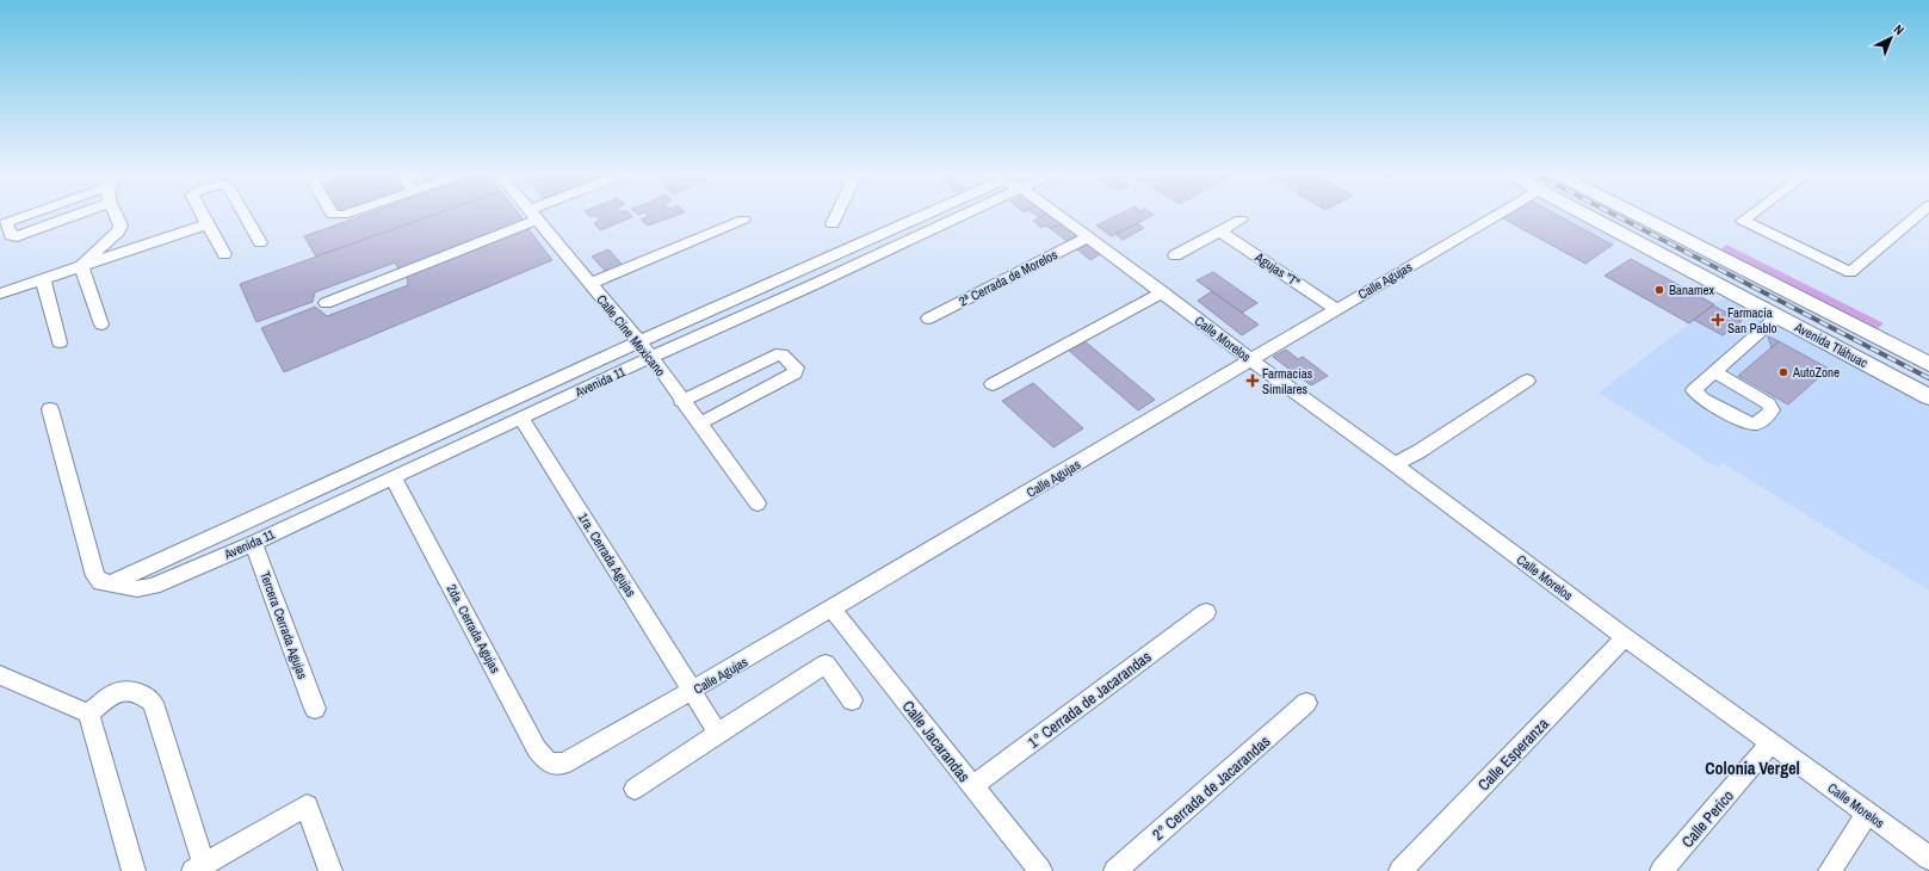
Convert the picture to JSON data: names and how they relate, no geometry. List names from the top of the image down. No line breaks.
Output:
{"streets":{"main road":["Avenida Tláhuac"],"street":["Agujas \"T\"","2ª Cerrada de Morelos","Calle Agujas","Calle Cine Mexicano","Calle Morelos","Avenida 11","1ra. Cerrada Agujas","Tercera Cerrada Agujas","2da. Cerrada Agujas","1° Cerrada de Jacarandas","Calle Jacarandas","Calle Esperanza","2° Cerrada de Jacarandas","Calle Perico"]},"crossings":[["Agujas \"T\"","Calle Agujas"],["2ª Cerrada de Morelos","Calle Morelos"],["Calle Agujas","Calle Morelos"],["Calle Agujas","1ra. Cerrada Agujas"],["Calle Agujas","2da. Cerrada Agujas"],["Calle Agujas","Calle Jacarandas"],["Calle Cine Mexicano","Avenida 11"],["Calle Morelos","Calle Esperanza"],["Calle Morelos","Calle Perico"],["Avenida 11","1ra. Cerrada Agujas"],["Avenida 11","Tercera Cerrada Agujas"],["Avenida 11","2da. Cerrada Agujas"],["1° Cerrada de Jacarandas","Calle Jacarandas"]],"districts":["Colonia Vergel"],"places":{"other":["Banamex","AutoZone"],"health":["Farmacia San Pablo","Farmacias Similares"]},"north":"top right"}
